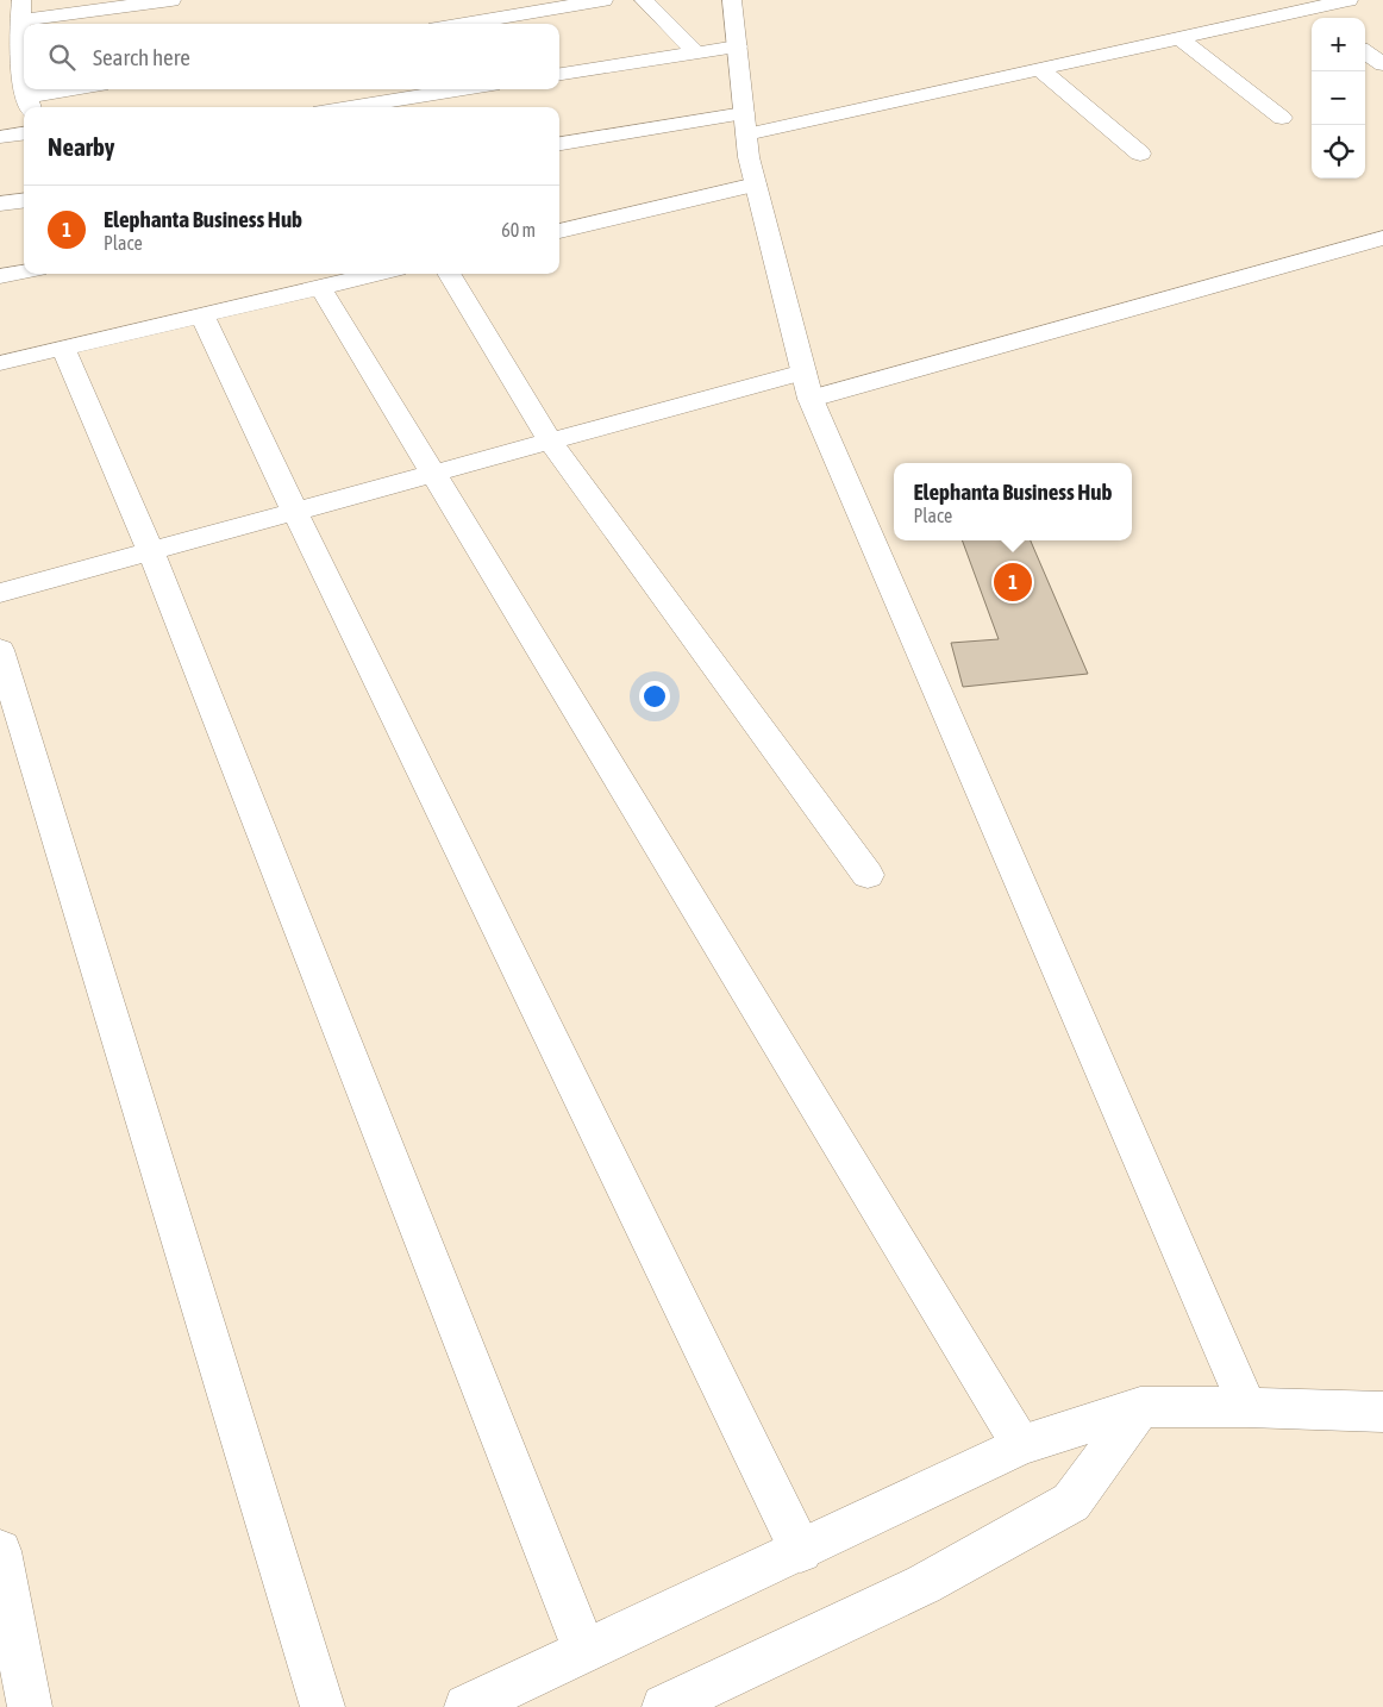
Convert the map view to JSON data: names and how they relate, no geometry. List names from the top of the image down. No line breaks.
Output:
{"page":{"map_buttons":["+","−"],"search":"Search here","heading":"Nearby","list":[{"mark":"1","name":"Elephanta Business Hub","note":"Place","value":"60 m"}],"popup":["Elephanta Business Hub","Place"],"pins":"1"}}
